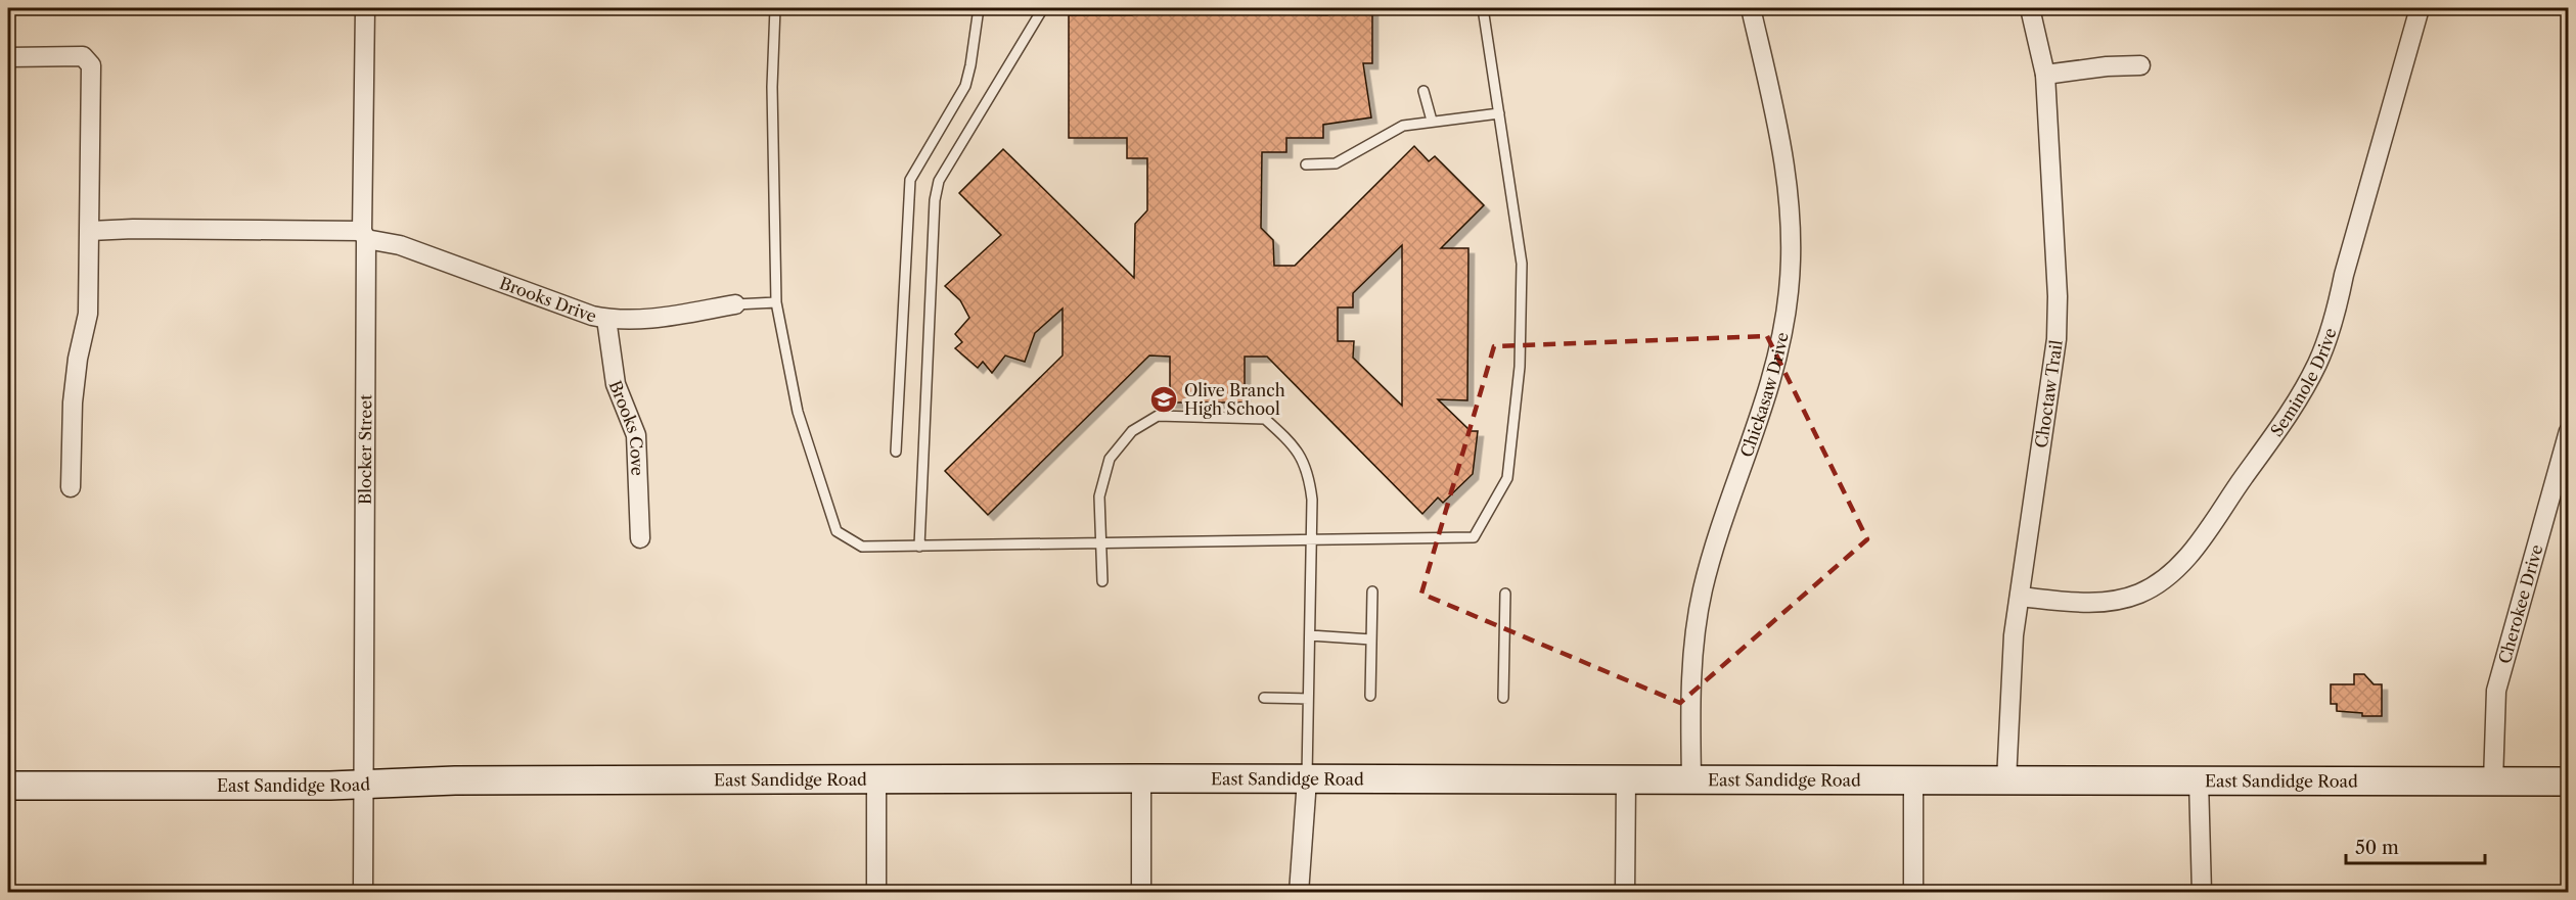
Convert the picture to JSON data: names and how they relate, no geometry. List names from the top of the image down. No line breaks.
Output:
{"streets":{"street":["Brooks Drive","Seminole Drive","Chickasaw Drive","Choctaw Trail","Brooks Cove","Blocker Street","Cherokee Drive","East Sandidge Road"]},"crossings":[["Brooks Drive","Brooks Cove"],["Brooks Drive","Blocker Street"],["Seminole Drive","Choctaw Trail"],["Chickasaw Drive","East Sandidge Road"],["Choctaw Trail","East Sandidge Road"],["Blocker Street","East Sandidge Road"],["Cherokee Drive","East Sandidge Road"]],"places":{"school or university":["Olive Branch High School"]},"scale_bar":"50 m"}
